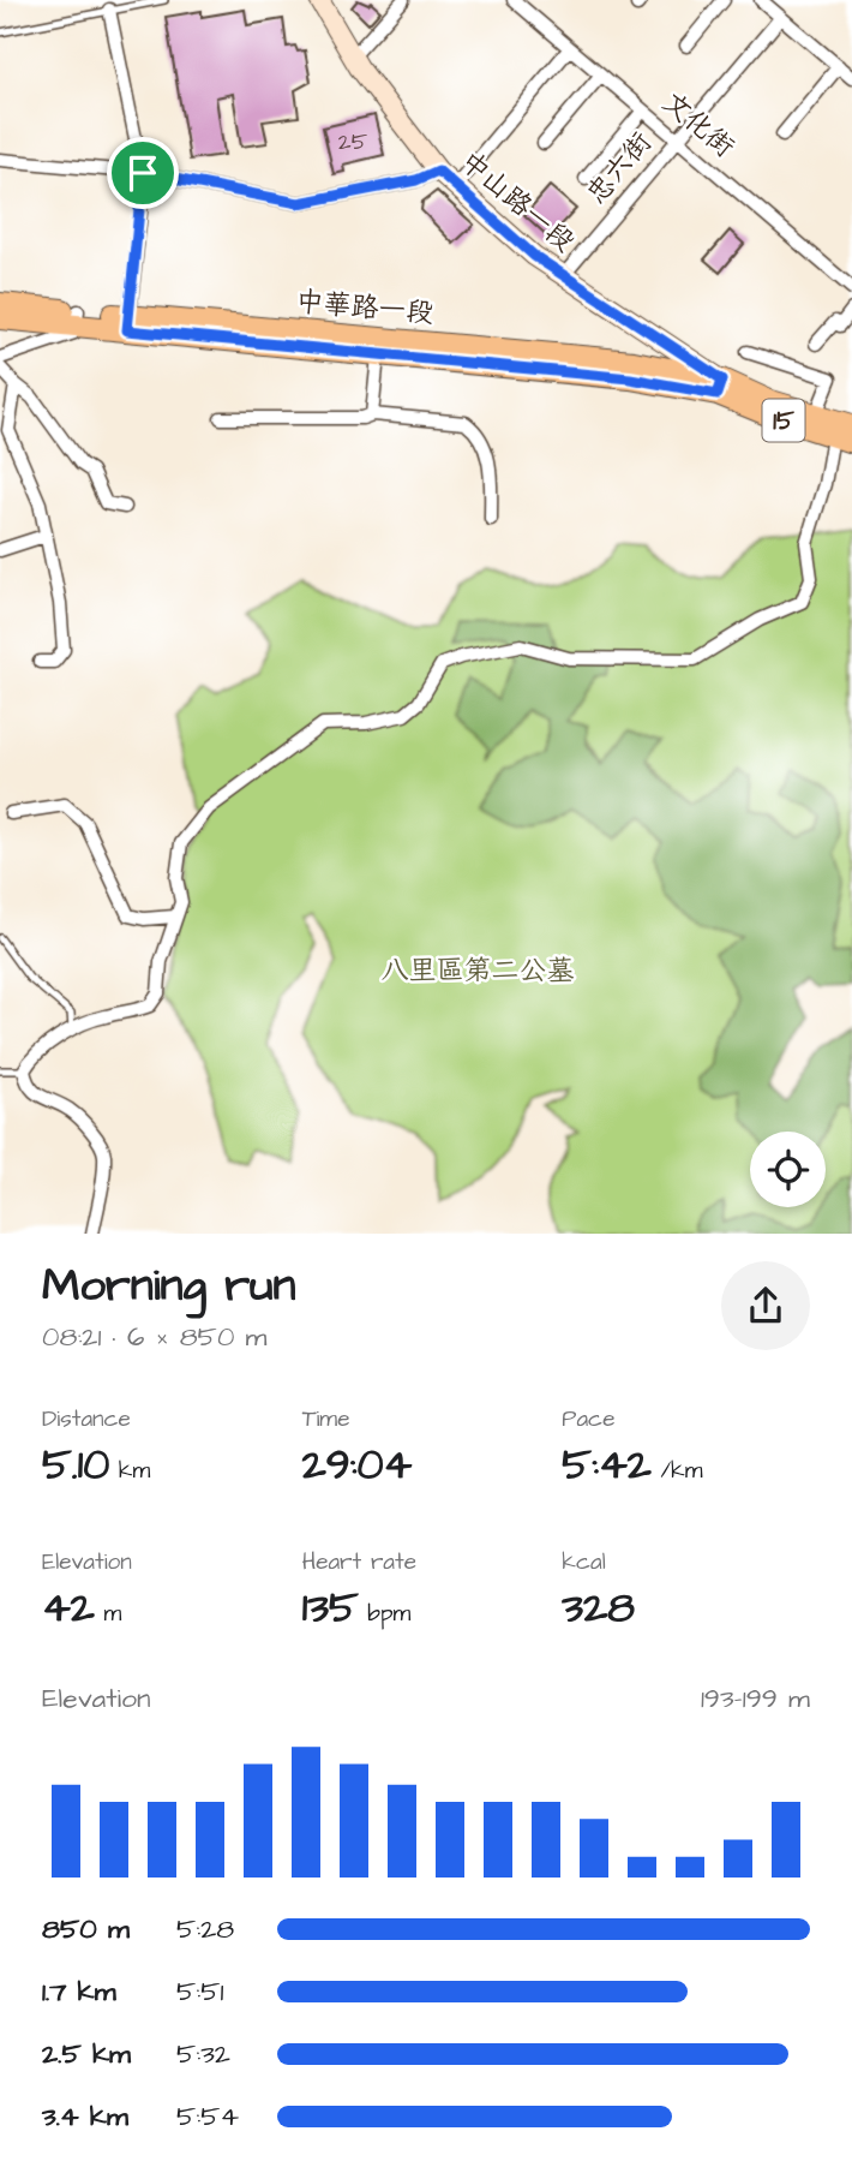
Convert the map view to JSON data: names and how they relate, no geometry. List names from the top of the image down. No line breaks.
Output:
{"streets":{"main road":["中山路一段","中華路一段","15"],"street":["文化街","忠六街"]},"crossings":[["文化街","忠六街"],["忠六街","中山路一段"],["中山路一段","中華路一段"],["中山路一段","15"],["中華路一段","15"]],"parks":["八里區第二公墓"],"house_numbers":["25"],"page":{"heading":["Morning run","08:21 · 6 × 850 m"],"stats":[["Distance","5.10 km"],["Time","29:04"],["Pace","5:42 /km"],["Elevation","42 m"],["Heart rate","135 bpm"],["kcal","328"]],"chart":["Elevation","193–199 m"],"list":[{"name":"850 m","note":"5:28"},{"name":"1.7 km","note":"5:51"},{"name":"2.5 km","note":"5:32"},{"name":"3.4 km","note":"5:54"}]}}
